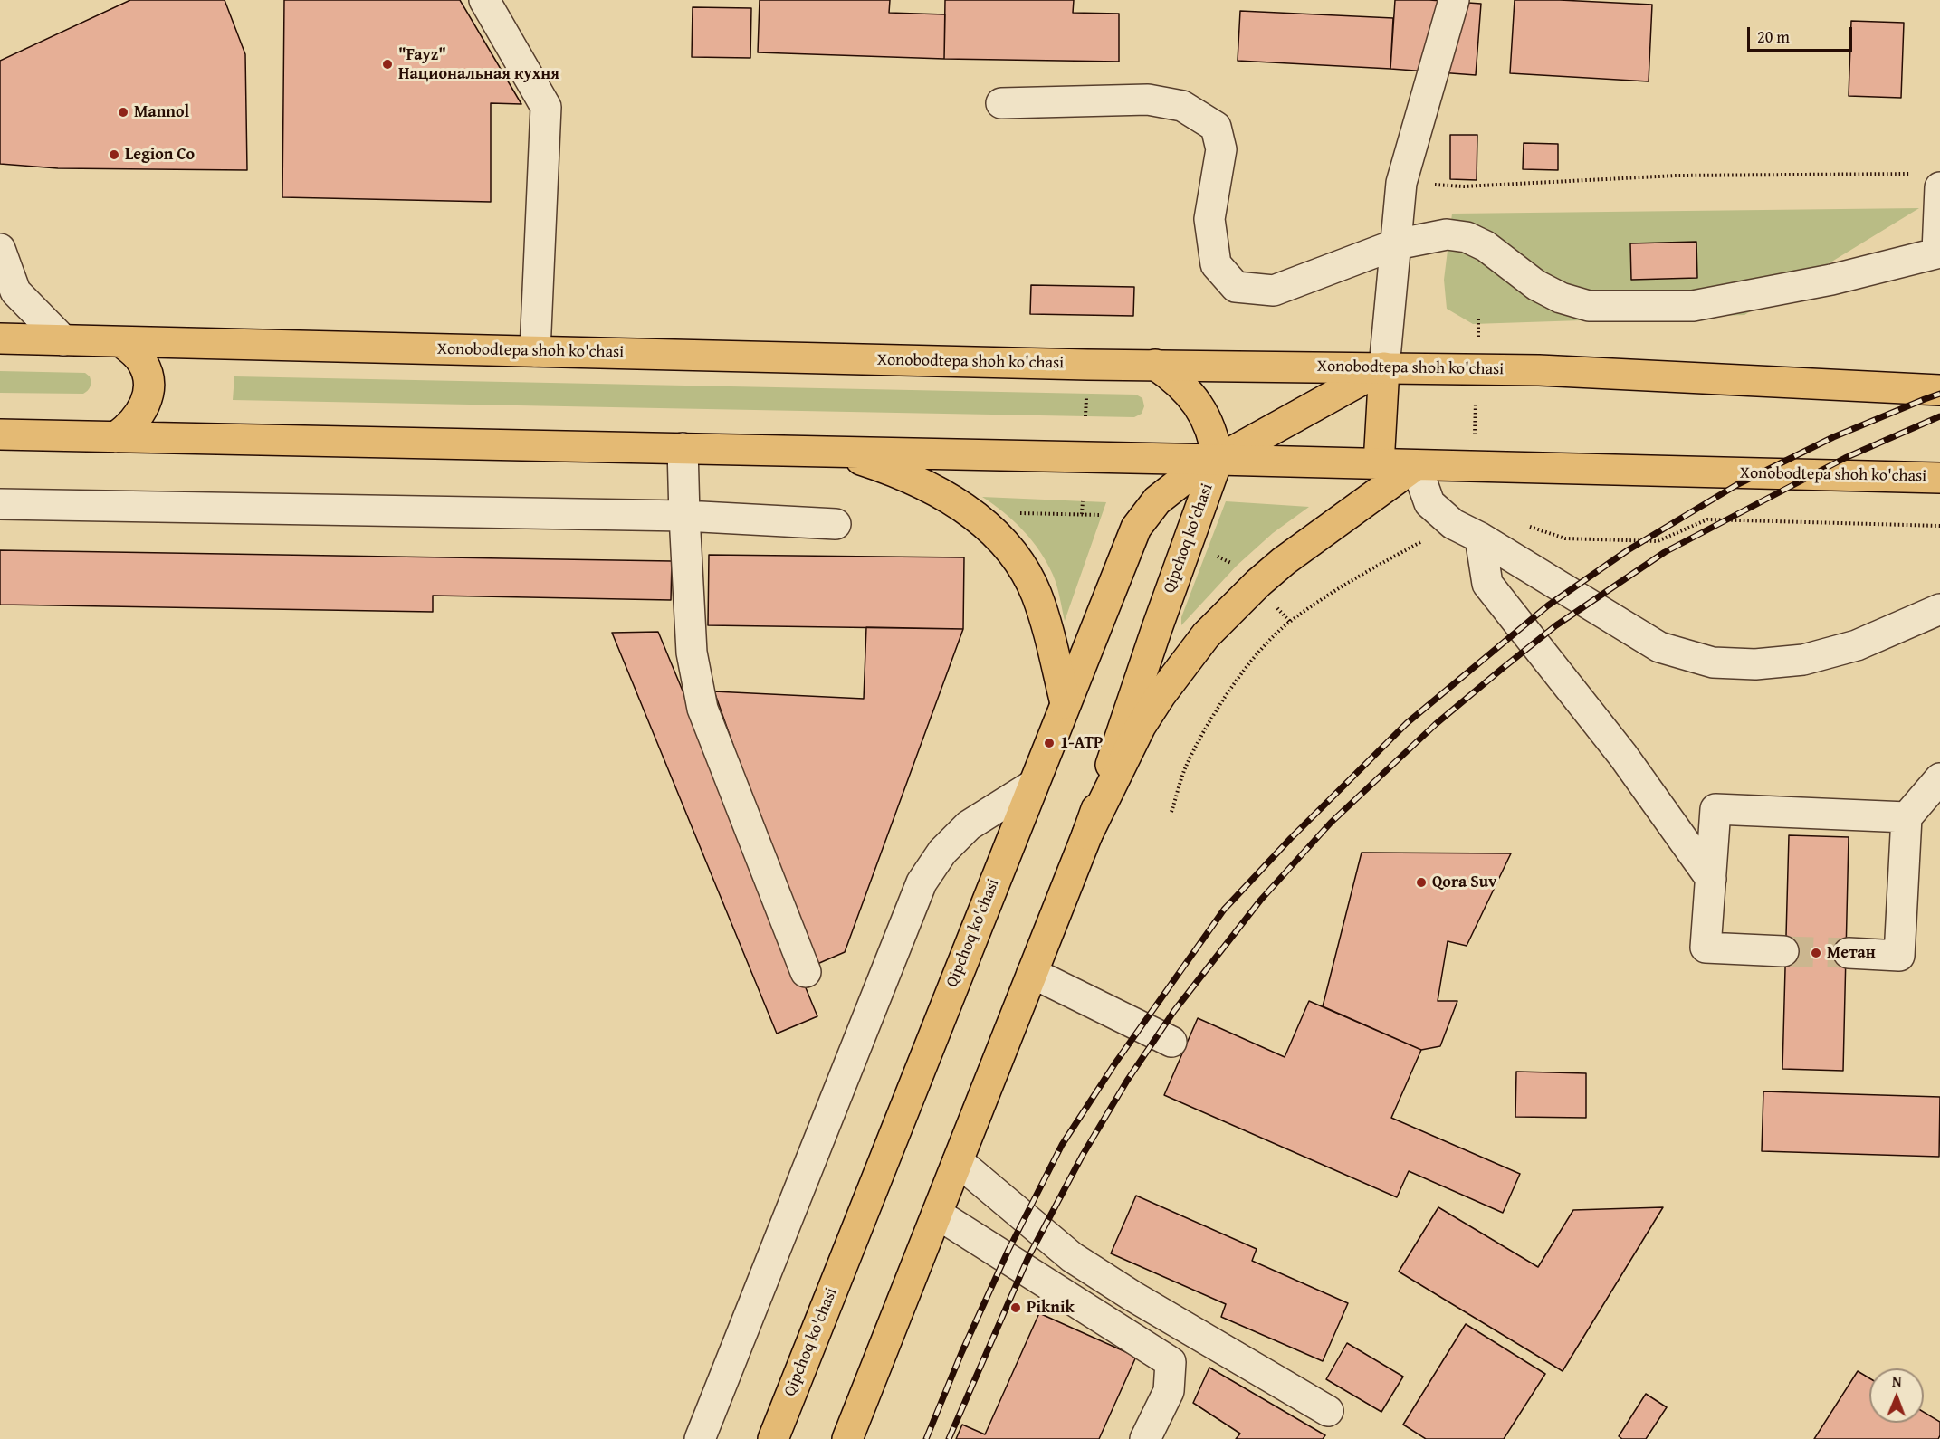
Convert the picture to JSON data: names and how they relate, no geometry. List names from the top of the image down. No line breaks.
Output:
{"streets":{"main road":["Xonobodtepa shoh ko'chasi","Qipchoq ko'chasi"]},"crossings":[["Xonobodtepa shoh ko'chasi","Qipchoq ko'chasi"]],"places":["\"Fayz\" Национальная кухня","Mannol","Legion Co","1-ATP","Qora Suv","Метан","Piknik"],"scale_bar":"20 m","north":"top"}
